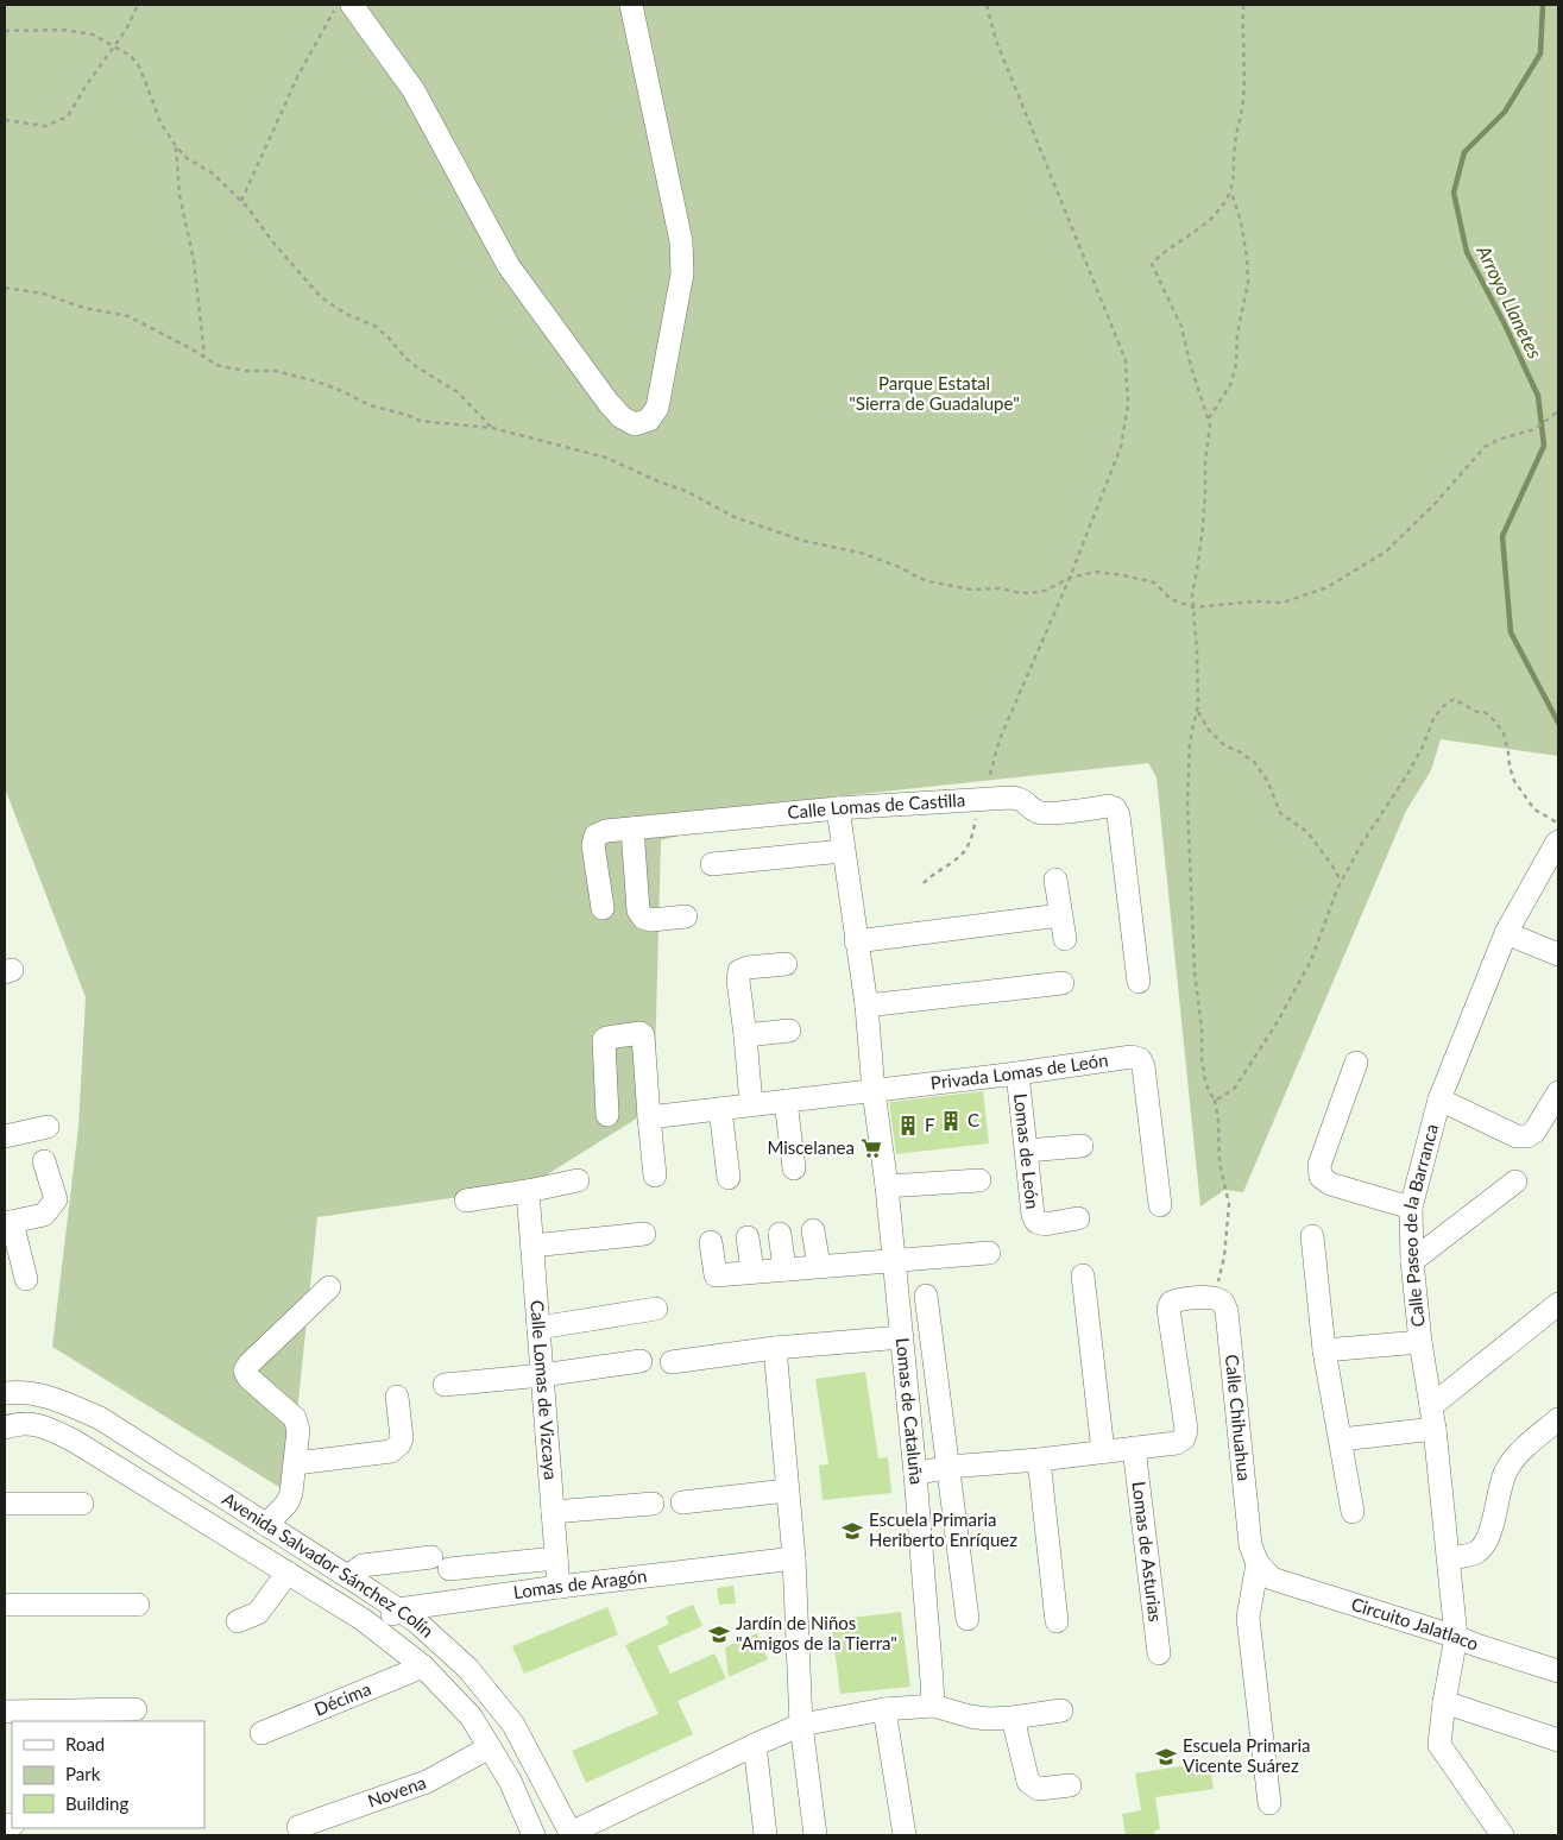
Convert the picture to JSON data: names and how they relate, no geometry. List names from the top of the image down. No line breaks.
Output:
{"streets":{"street":["Calle Lomas de Castilla","Privada Lomas de León","Lomas de León","Calle Paseo de la Barranca","Calle Lomas de Vizcaya","Lomas de Cataluña","Calle Chihuahua","Lomas de Asturias","Avenida Salvador Sánchez Colín","Lomas de Aragón","Circuito Jalatlaco","Décima","Novena"]},"crossings":[["Calle Lomas de Castilla","Lomas de Cataluña"],["Privada Lomas de León","Lomas de León"],["Privada Lomas de León","Lomas de Cataluña"],["Calle Paseo de la Barranca","Circuito Jalatlaco"],["Calle Lomas de Vizcaya","Lomas de Aragón"],["Calle Chihuahua","Circuito Jalatlaco"],["Avenida Salvador Sánchez Colín","Lomas de Aragón"],["Avenida Salvador Sánchez Colín","Décima"],["Avenida Salvador Sánchez Colín","Novena"]],"water":["Arroyo Llanetes"],"parks":["Parque Estatal \"Sierra de Guadalupe\""],"places":{"building":["C","F"],"supermarket":["Miscelanea"],"school or university":["Escuela Primaria Heriberto Enríquez","Jardín de Niños \"Amigos de la Tierra\"","Escuela Primaria Vicente Suárez"]},"legend":["Road","Park","Building"]}
